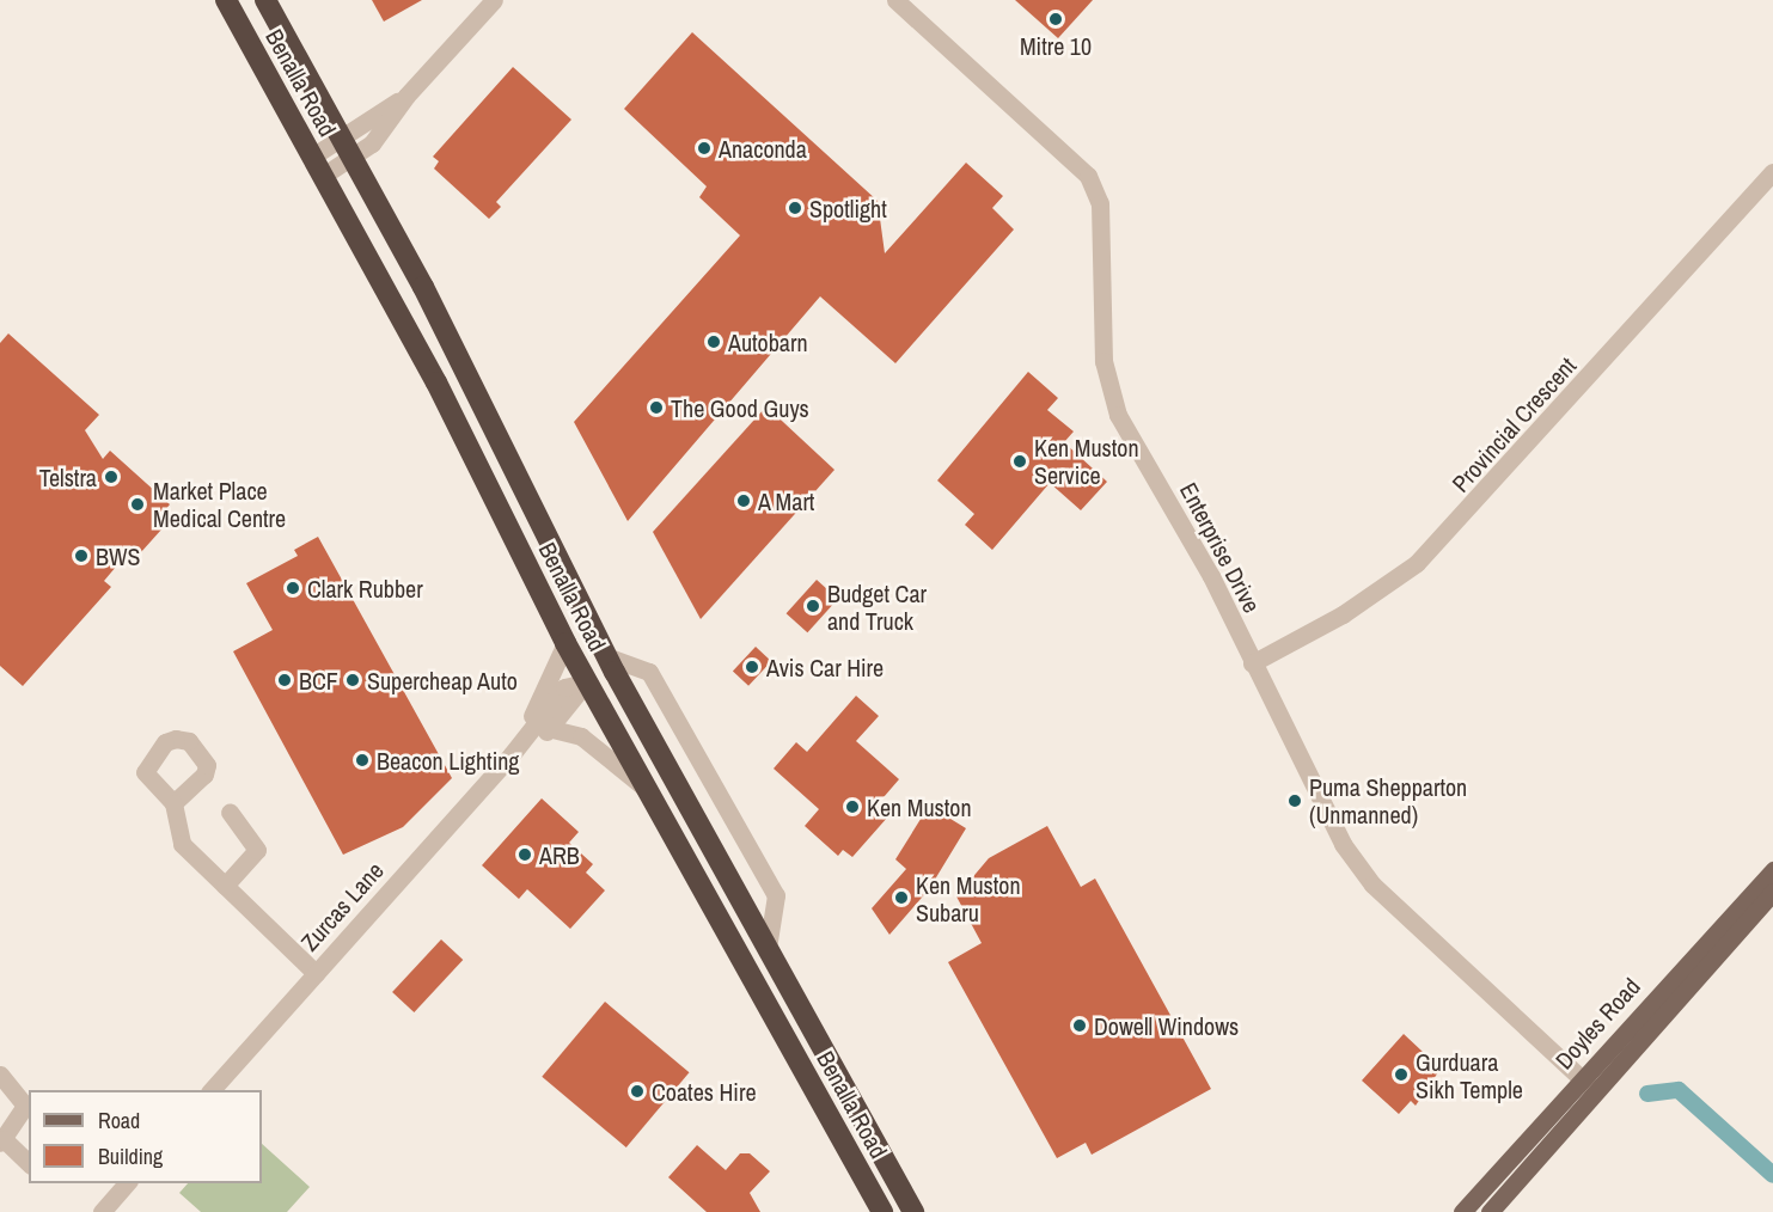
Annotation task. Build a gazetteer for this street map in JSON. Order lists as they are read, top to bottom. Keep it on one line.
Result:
{"streets":{"highway":["Benalla Road"],"main road":["Doyles Road"],"street":["Provincial Crescent","Enterprise Drive","Zurcas Lane"]},"crossings":[["Benalla Road","Zurcas Lane"],["Provincial Crescent","Enterprise Drive"],["Enterprise Drive","Doyles Road"]],"places":["Mitre 10","Anaconda","Spotlight","Autobarn","The Good Guys","Ken Muston Service","Telstra","A Mart","Market Place Medical Centre","BWS","Clark Rubber","Budget Car and Truck","Avis Car Hire","BCF","Supercheap Auto","Beacon Lighting","Puma Shepparton (Unmanned)","Ken Muston","ARB","Ken Muston Subaru","Dowell Windows","Gurduara Sikh Temple","Coates Hire"],"legend":["Road","Building"]}
